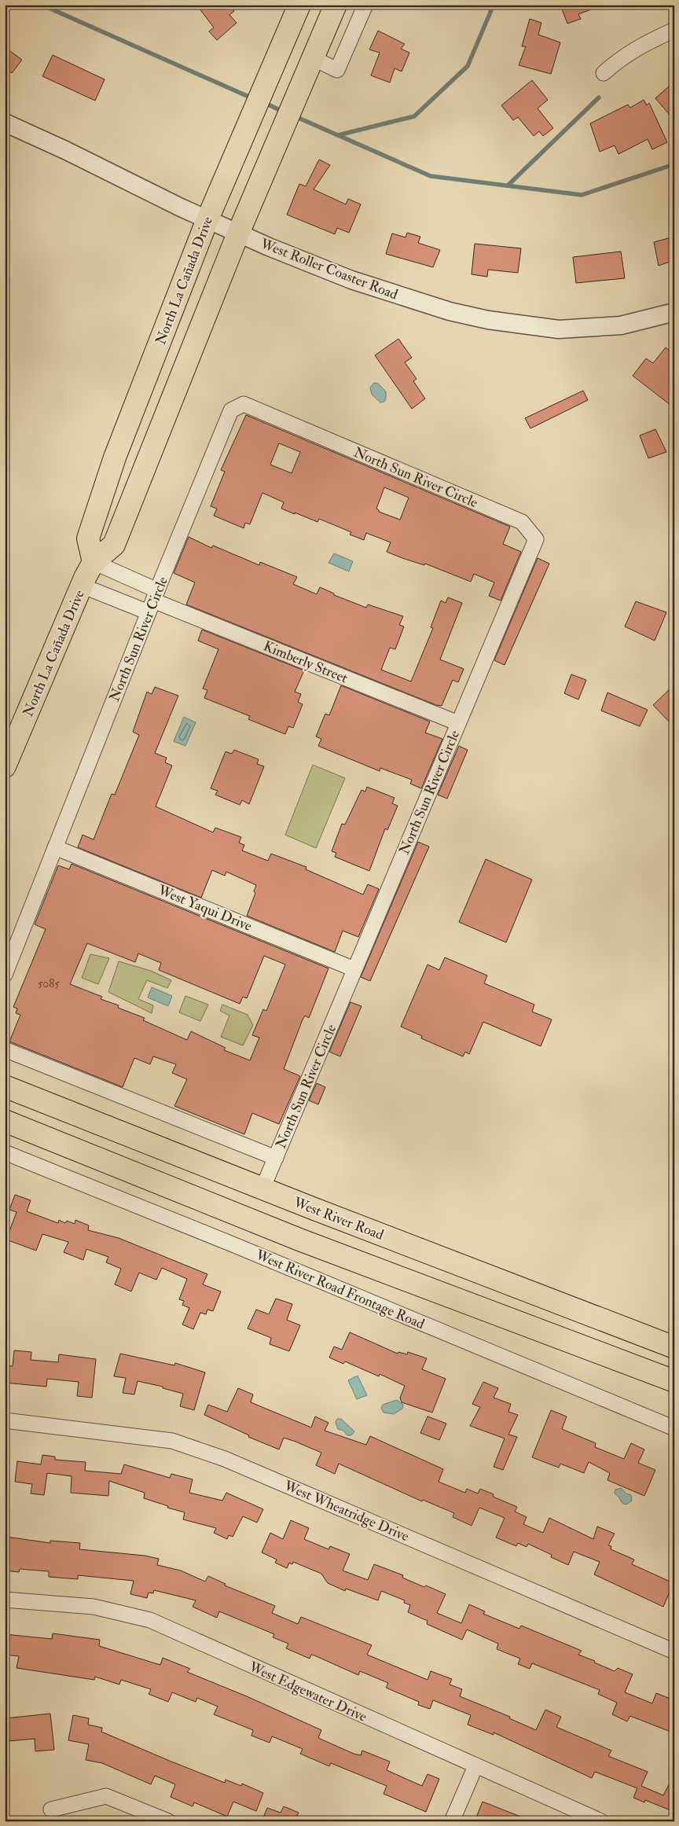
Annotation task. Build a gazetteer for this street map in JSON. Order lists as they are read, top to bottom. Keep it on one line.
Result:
{"streets":{"main road":["North La Cañada Drive","West River Road"],"street":["West Roller Coaster Road","North Sun River Circle","Kimberly Street","West Yaqui Drive","West River Road Frontage Road","West Wheatridge Drive","West Edgewater Drive"]},"crossings":[["West Roller Coaster Road","North La Cañada Drive"],["North La Cañada Drive","Kimberly Street"],["North Sun River Circle","Kimberly Street"],["North Sun River Circle","West Yaqui Drive"],["North Sun River Circle","West River Road"]],"house_numbers":["5085"]}
